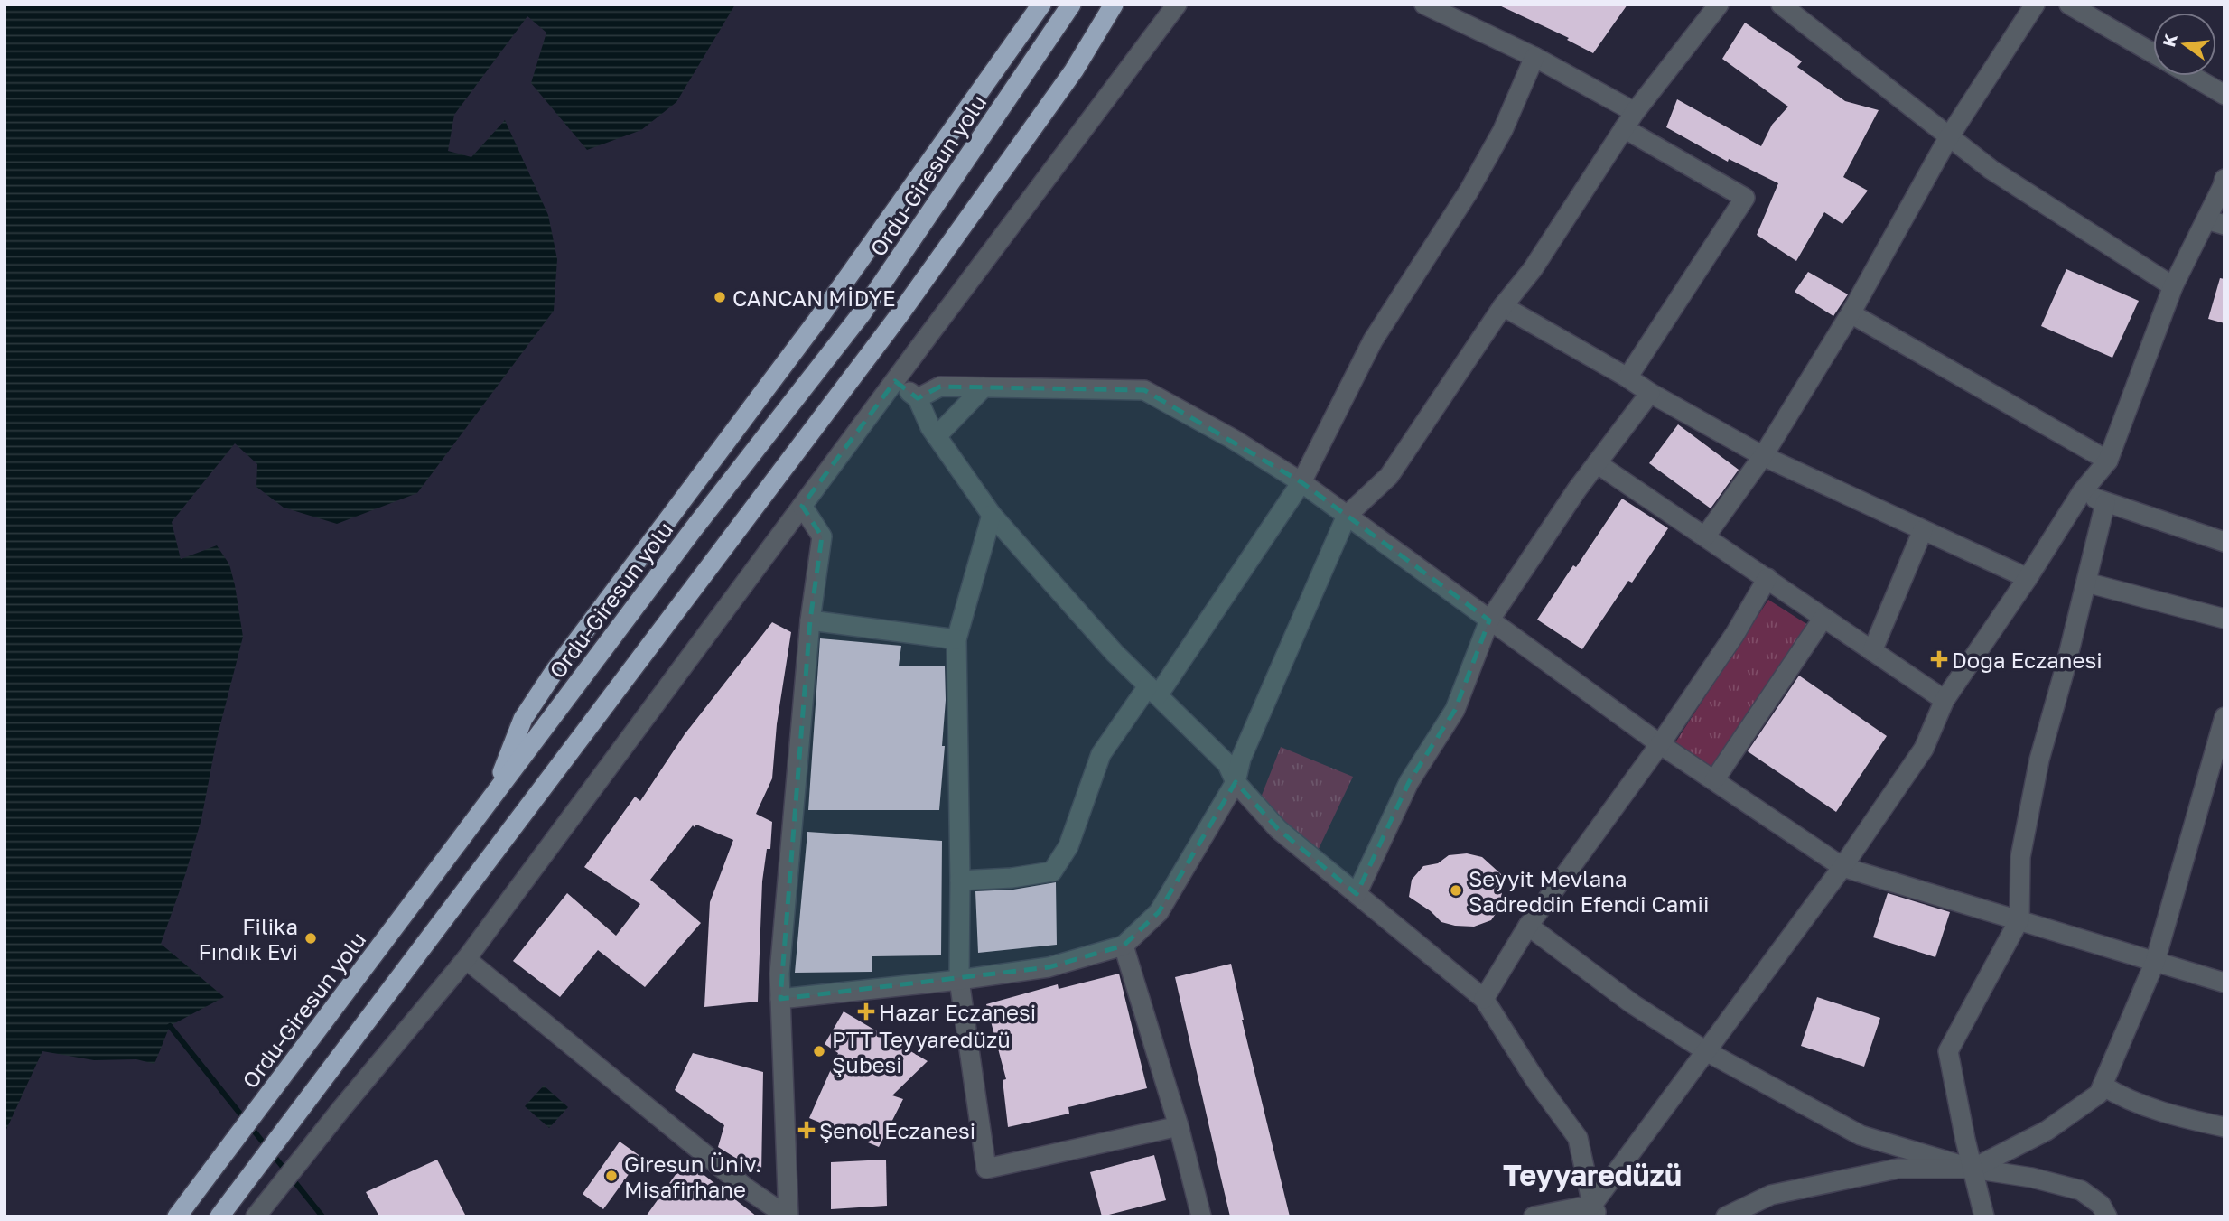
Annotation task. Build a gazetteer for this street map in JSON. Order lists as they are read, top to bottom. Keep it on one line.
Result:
{"streets":{"highway":["Ordu-Giresun yolu"]},"districts":["Teyyaredüzü"],"places":{"other":["CANCAN MİDYE","Seyyit Mevlana Sadreddin Efendi Camii","Filika Fındık Evi","PTT Teyyaredüzü Şubesi","Giresun Üniv. Misafirhane"],"health":["Doğa Eczanesi","Hazar Eczanesi","Şenol Eczanesi"]},"north":"left"}
